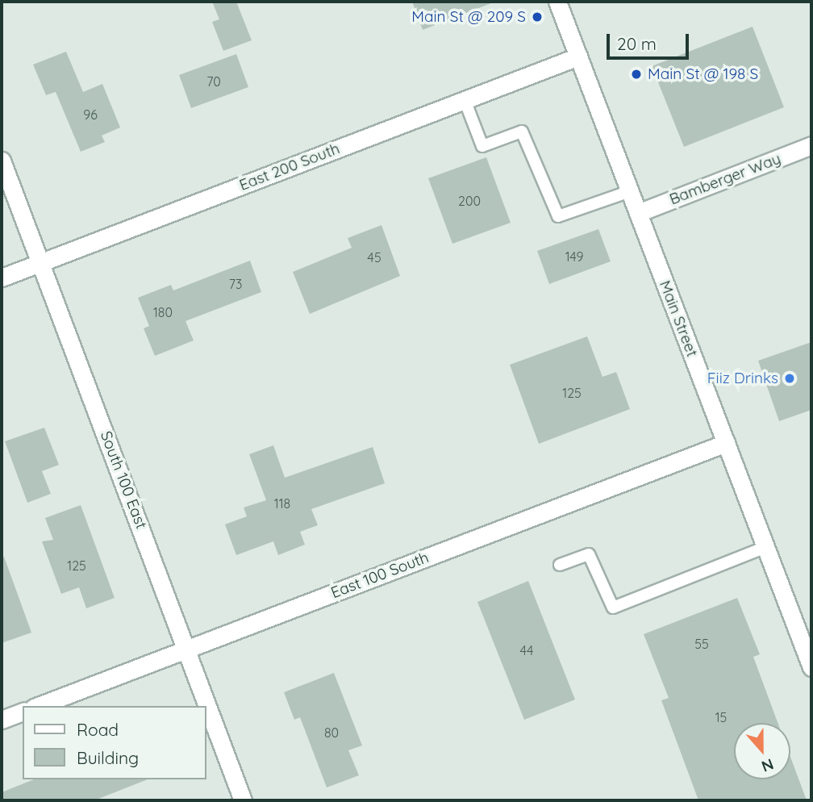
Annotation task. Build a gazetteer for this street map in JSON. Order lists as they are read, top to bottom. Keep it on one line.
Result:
{"streets":{"street":["East 200 South","Bamberger Way","Main Street","South 100 East","East 100 South"]},"crossings":[["East 200 South","Main Street"],["East 200 South","South 100 East"],["Bamberger Way","Main Street"],["Main Street","East 100 South"],["South 100 East","East 100 South"]],"places":["Main St @ 209 S","Main St @ 198 S","Fiiz Drinks"],"house_numbers":["70","96","200","149","45","73","180","125","118","125","55","44","15","80"],"legend":["Road","Building"],"scale_bar":"20 m","north":"bottom"}
